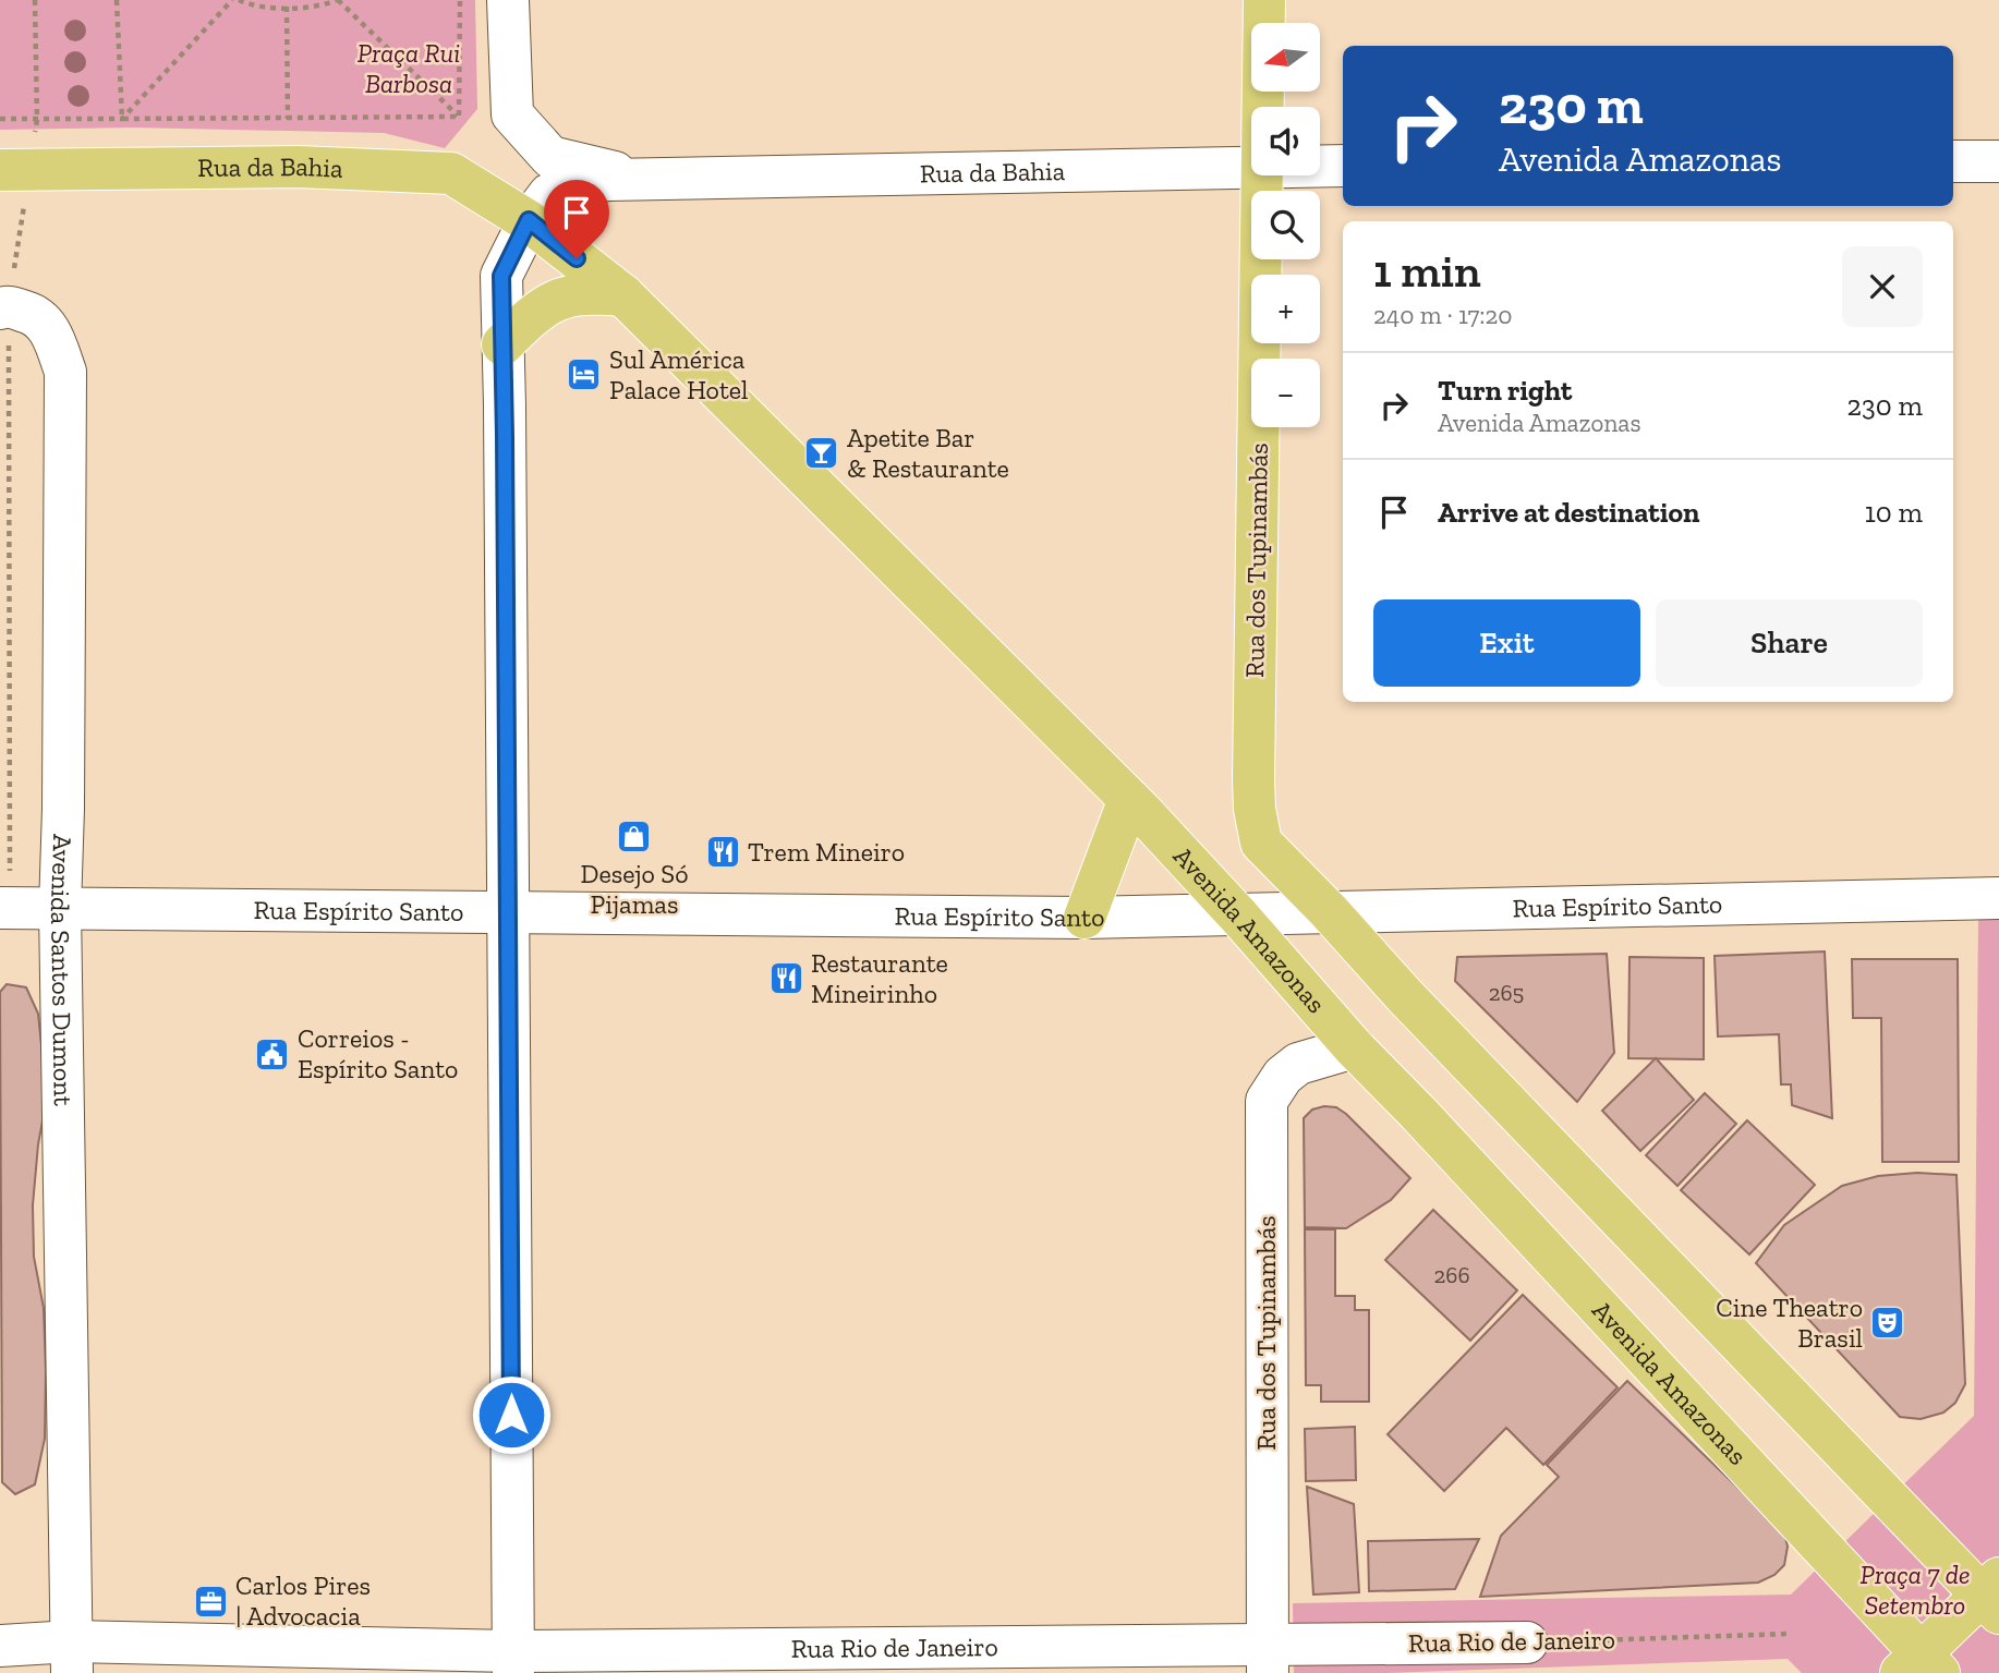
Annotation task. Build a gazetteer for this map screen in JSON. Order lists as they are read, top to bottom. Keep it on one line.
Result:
{"streets":{"main road":["Rua da Bahia","Rua dos Tupinambás","Avenida Amazonas"],"street":["Rua Espírito Santo","Avenida Santos Dumont","Rua Rio de Janeiro"]},"crossings":[["Rua da Bahia","Avenida Amazonas"],["Rua dos Tupinambás","Rua Espírito Santo"],["Rua dos Tupinambás","Avenida Amazonas"],["Rua dos Tupinambás","Rua Rio de Janeiro"],["Rua Espírito Santo","Avenida Amazonas"],["Rua Espírito Santo","Avenida Santos Dumont"],["Avenida Santos Dumont","Rua Rio de Janeiro"]],"parks":["Praça Rui Barbosa","Praça 7 de Setembro"],"places":{"hotel":["Sul América Palace Hotel"],"bar":["Apetite Bar & Restaurante"],"shop":["Desejo Só Pijamas"],"restaurant":["Trem Mineiro","Restaurante Mineirinho"],"public building":["Correios - Espírito Santo"],"theatre":["Cine Theatro Brasil"],"office":["Carlos Pires | Advocacia"]},"house_numbers":["265","266"],"north":"left","page":{"map_buttons":["+","−"],"turn":["230 m","Avenida Amazonas"],"heading":["1 min","240 m · 17:20"],"list":[{"name":"Turn right","note":"Avenida Amazonas","value":"230 m"},{"name":"Arrive at destination","value":"10 m"}],"buttons":["Exit","Share"]}}
